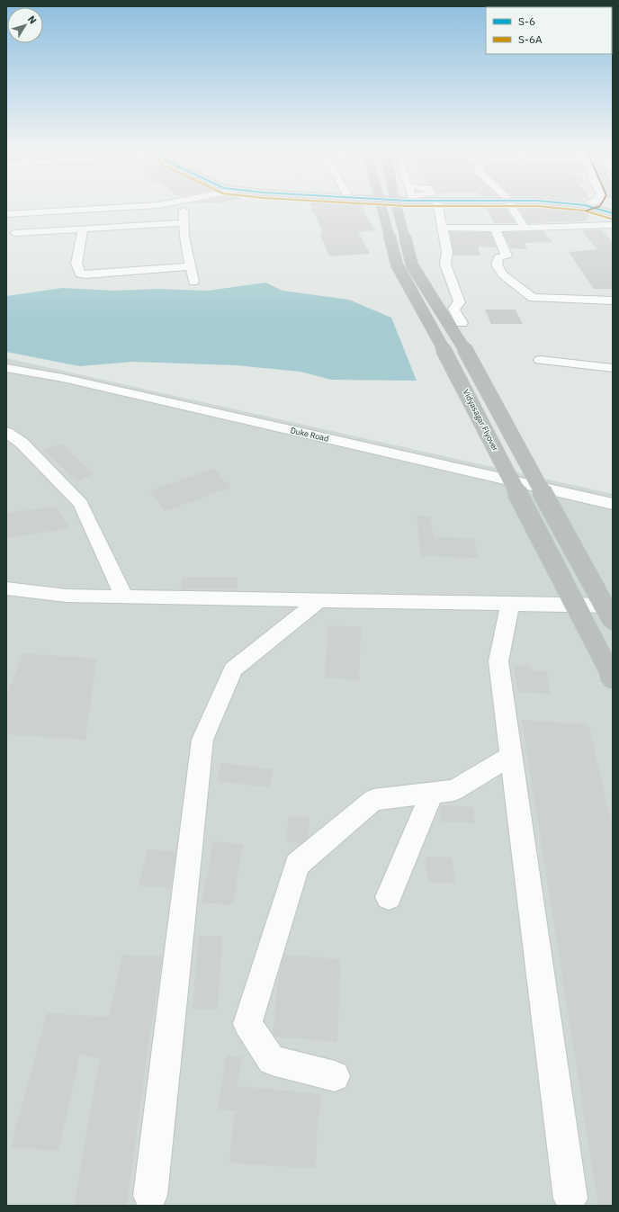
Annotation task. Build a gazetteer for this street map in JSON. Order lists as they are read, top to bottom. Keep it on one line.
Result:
{"streets":{"highway":["Vidyasagar Flyover"],"street":["Duke Road"]},"lines":["transit line S-6","transit line S-6A"],"legend":["S-6","S-6A"],"north":"top right"}
